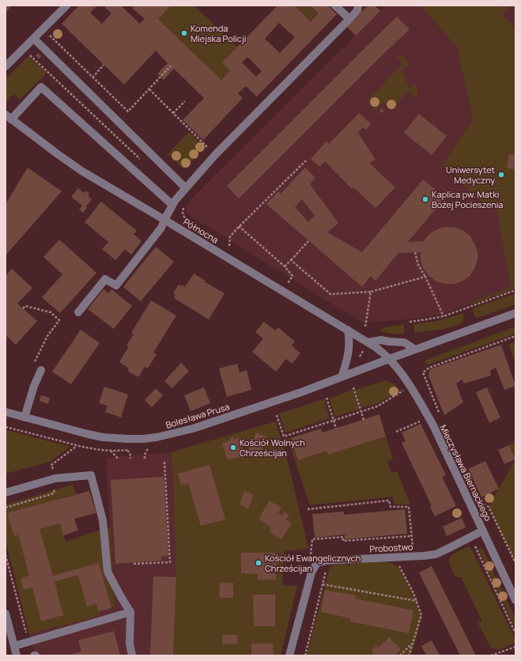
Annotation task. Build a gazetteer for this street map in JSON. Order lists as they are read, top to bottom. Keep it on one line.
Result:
{"streets":{"street":["Północna","Bolesława Prusa","Mieczysława Biernackiego","Probostwo"]},"crossings":[["Północna","Bolesława Prusa"],["Północna","Mieczysława Biernackiego"],["Bolesława Prusa","Mieczysława Biernackiego"],["Mieczysława Biernackiego","Probostwo"]],"places":["Komenda Miejska Policji","Uniwersytet Medyczny","Kaplica pw. Matki Bożej Pocieszenia","Kościół Wolnych Chrześcijan","Kościół Ewangelicznych Chrześcijan"]}
